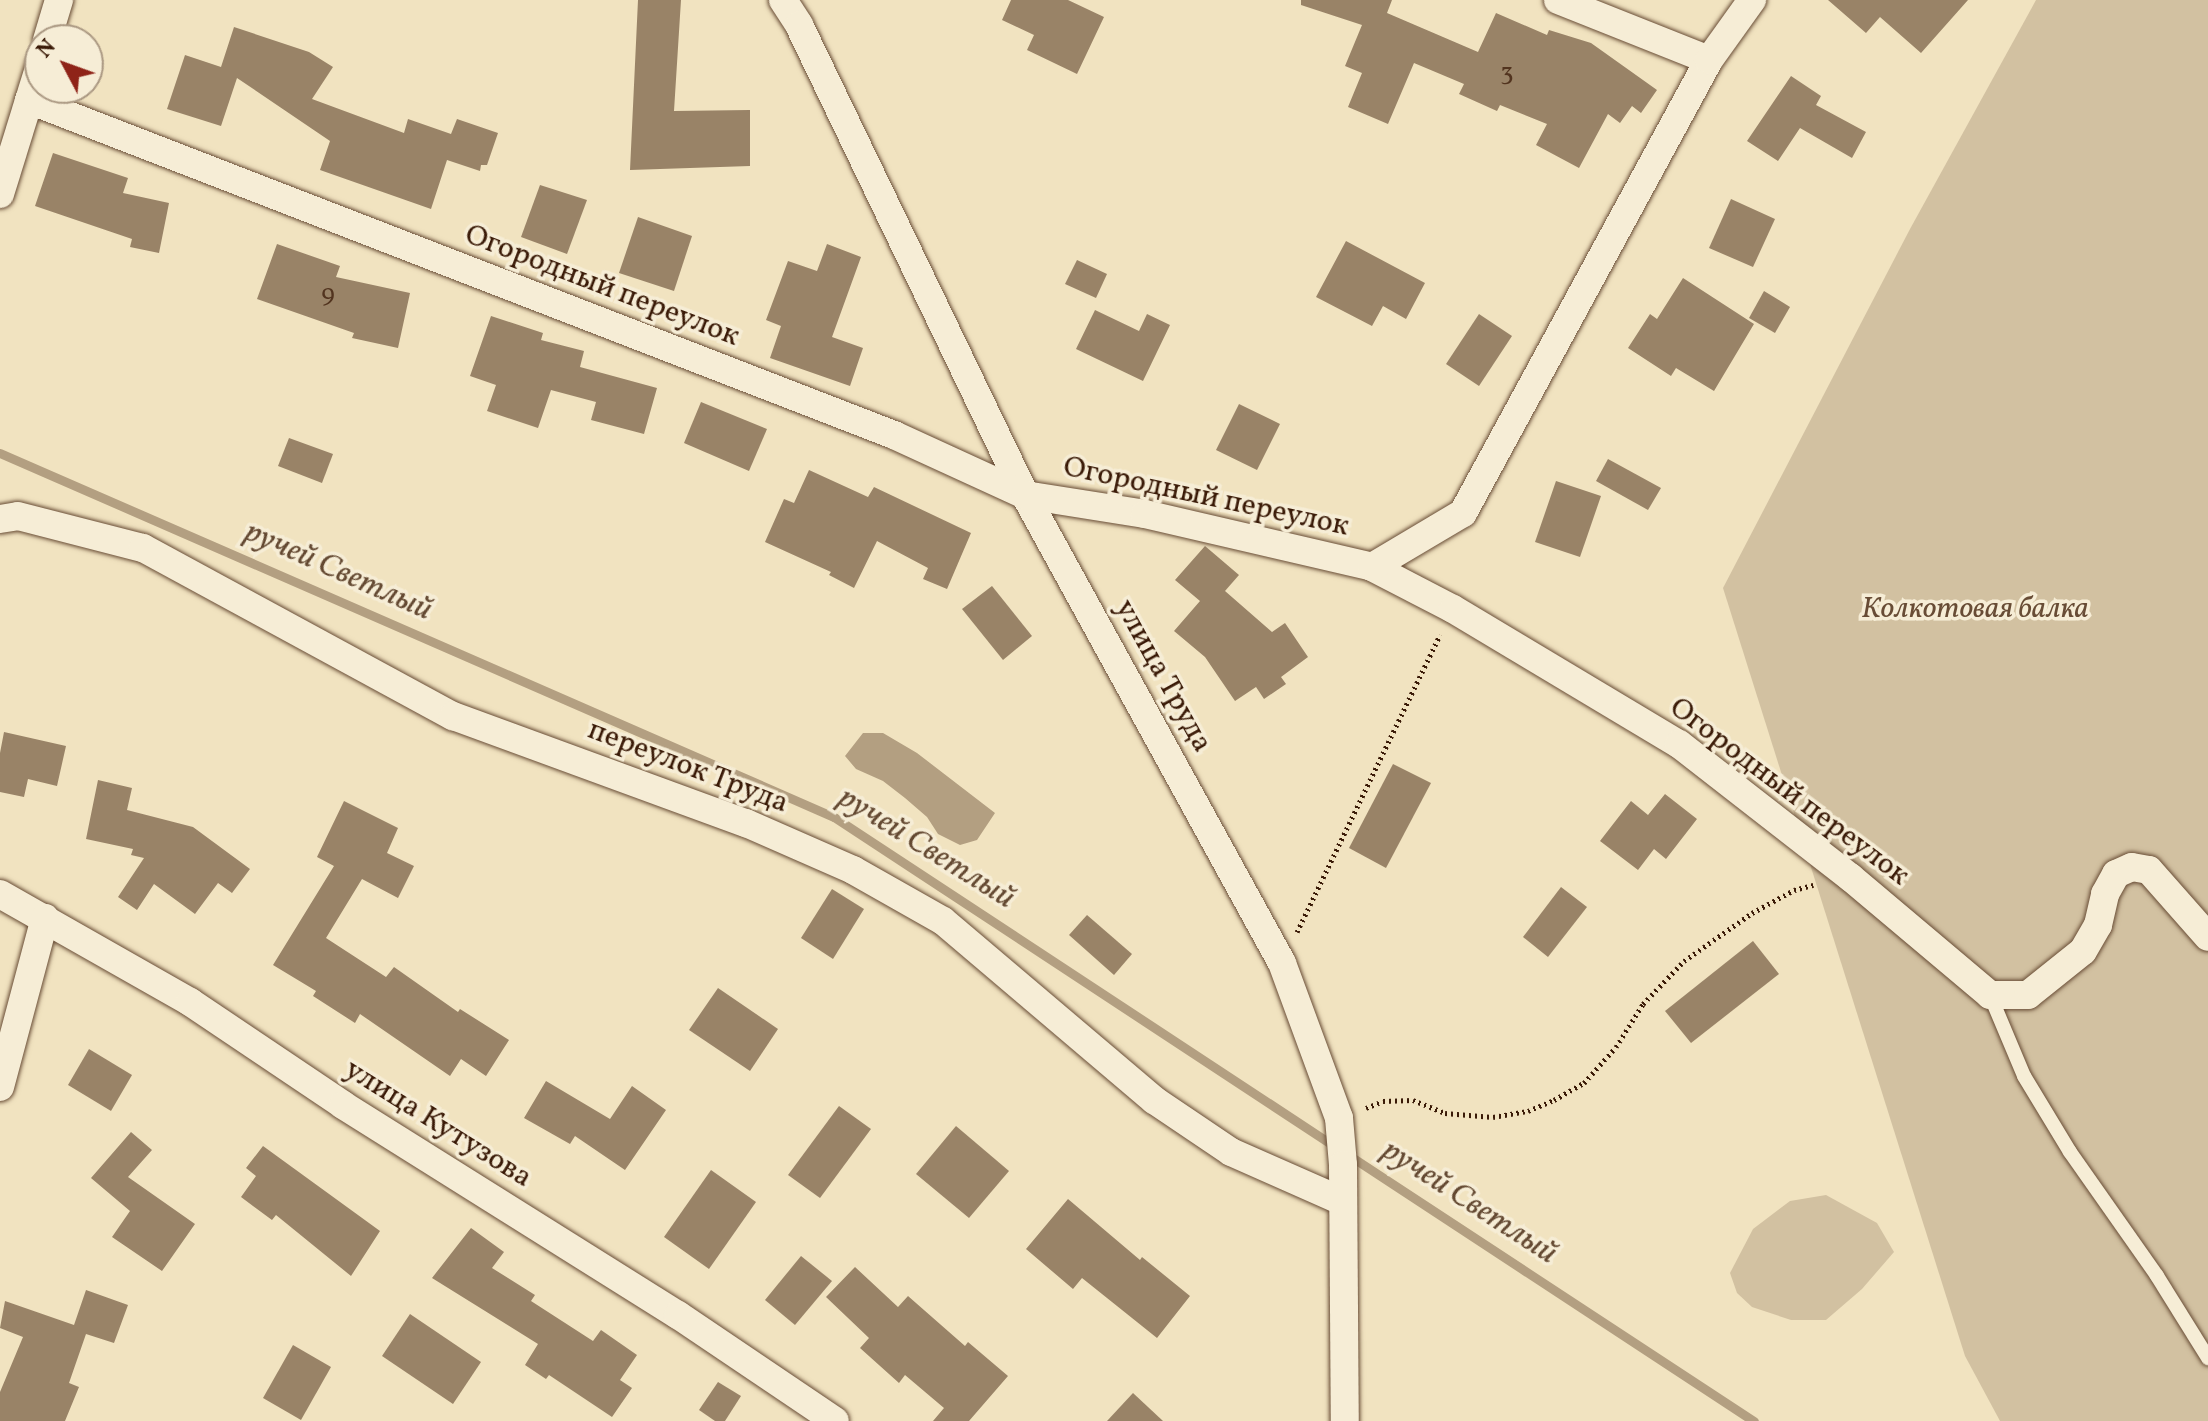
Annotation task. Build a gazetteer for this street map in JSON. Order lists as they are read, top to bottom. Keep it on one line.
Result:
{"streets":{"street":["Огородный переулок","улица Труда","переулок Труда","улица Кутузова"]},"crossings":[["Огородный переулок","улица Труда"],["улица Труда","переулок Труда"]],"water":["ручей Светлый"],"parks":["Колкотовая балка"],"house_numbers":["3","9"],"north":"top left"}
